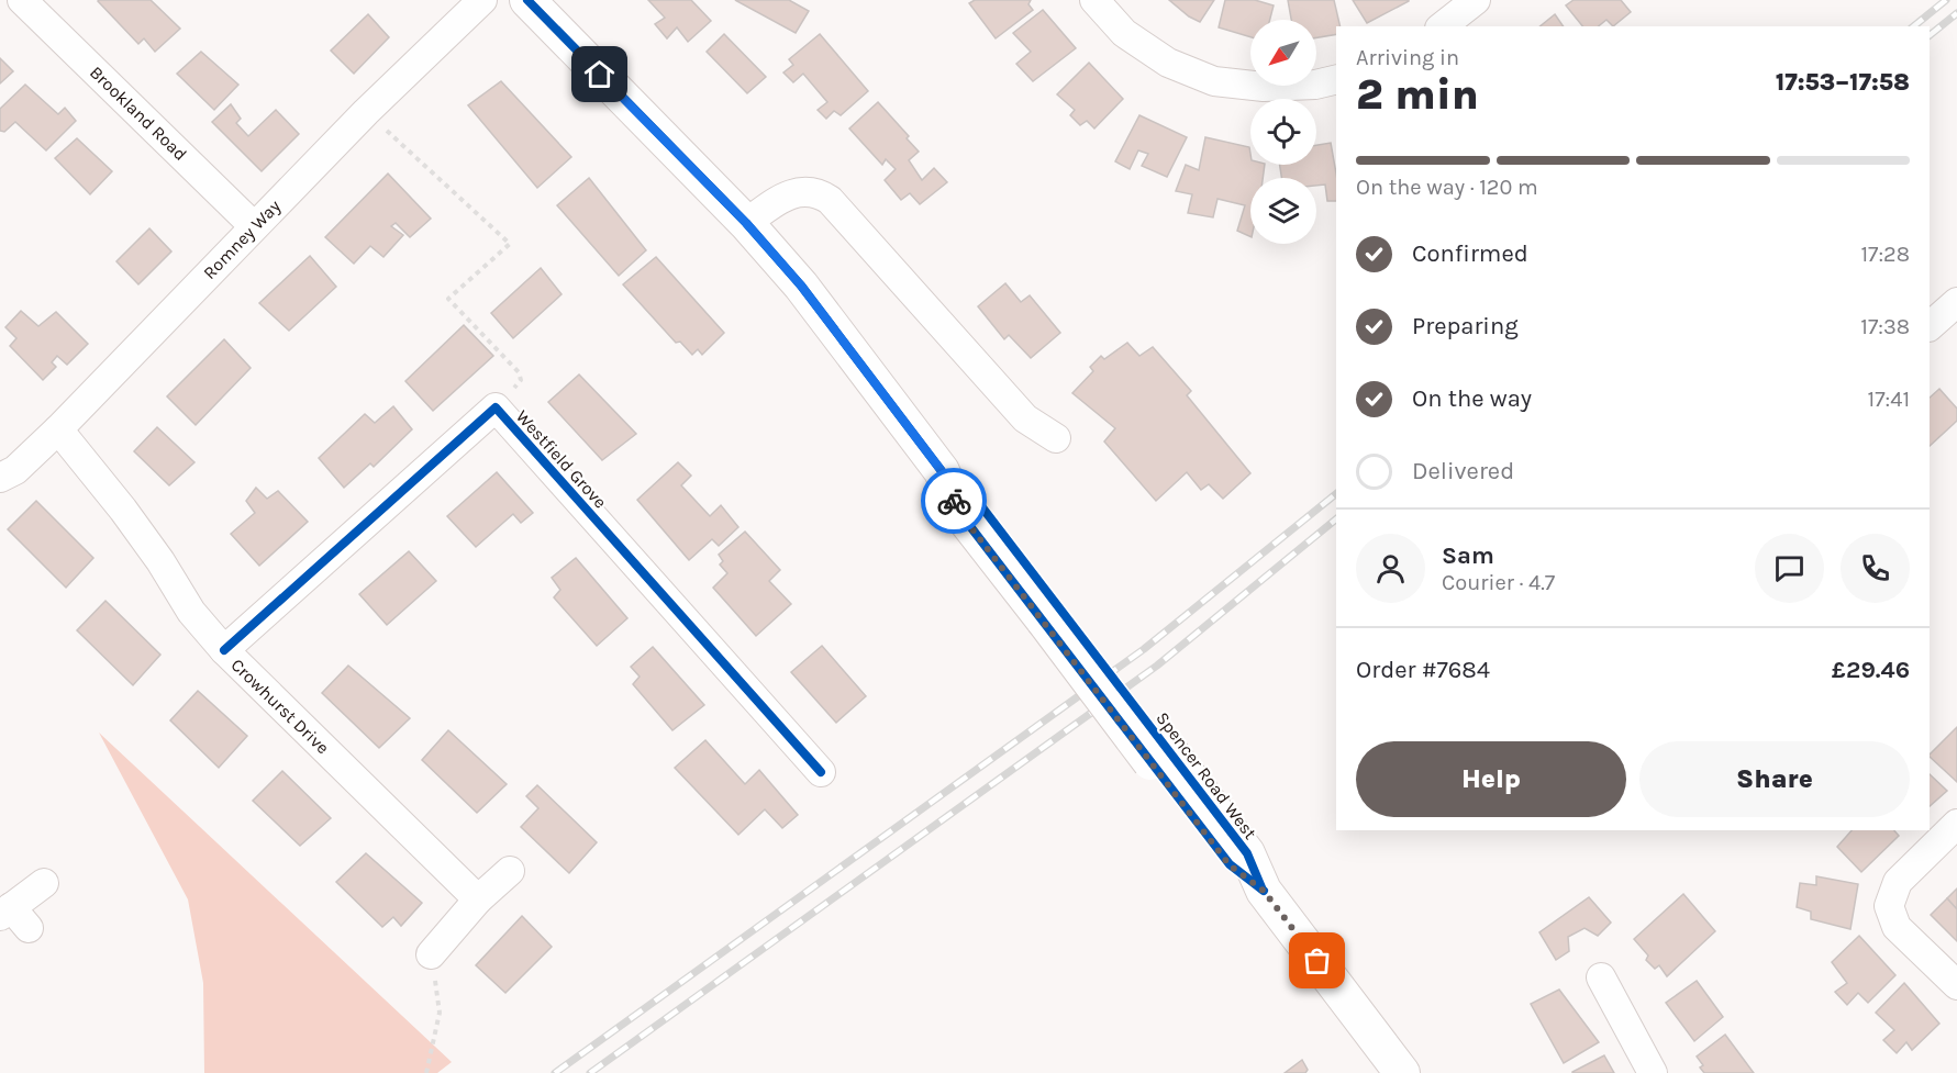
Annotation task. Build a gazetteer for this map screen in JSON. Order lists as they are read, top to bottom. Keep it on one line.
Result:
{"streets":{"street":["Brookland Road","Romney Way","Westfield Grove","Crowhurst Drive","Spencer Road West"]},"crossings":[["Brookland Road","Romney Way"],["Romney Way","Crowhurst Drive"],["Westfield Grove","Crowhurst Drive"]],"north":"bottom left","page":{"heading":["2 min","Arriving in","17:53–17:58"],"panel":["Sam","Courier · 4.7","Order #7684","£29.46"],"bar":"On the way · 120 m","list":[["Confirmed","17:28"],["Preparing","17:38"],["On the way","17:41"],"Delivered"],"buttons":["Help","Share"]}}
